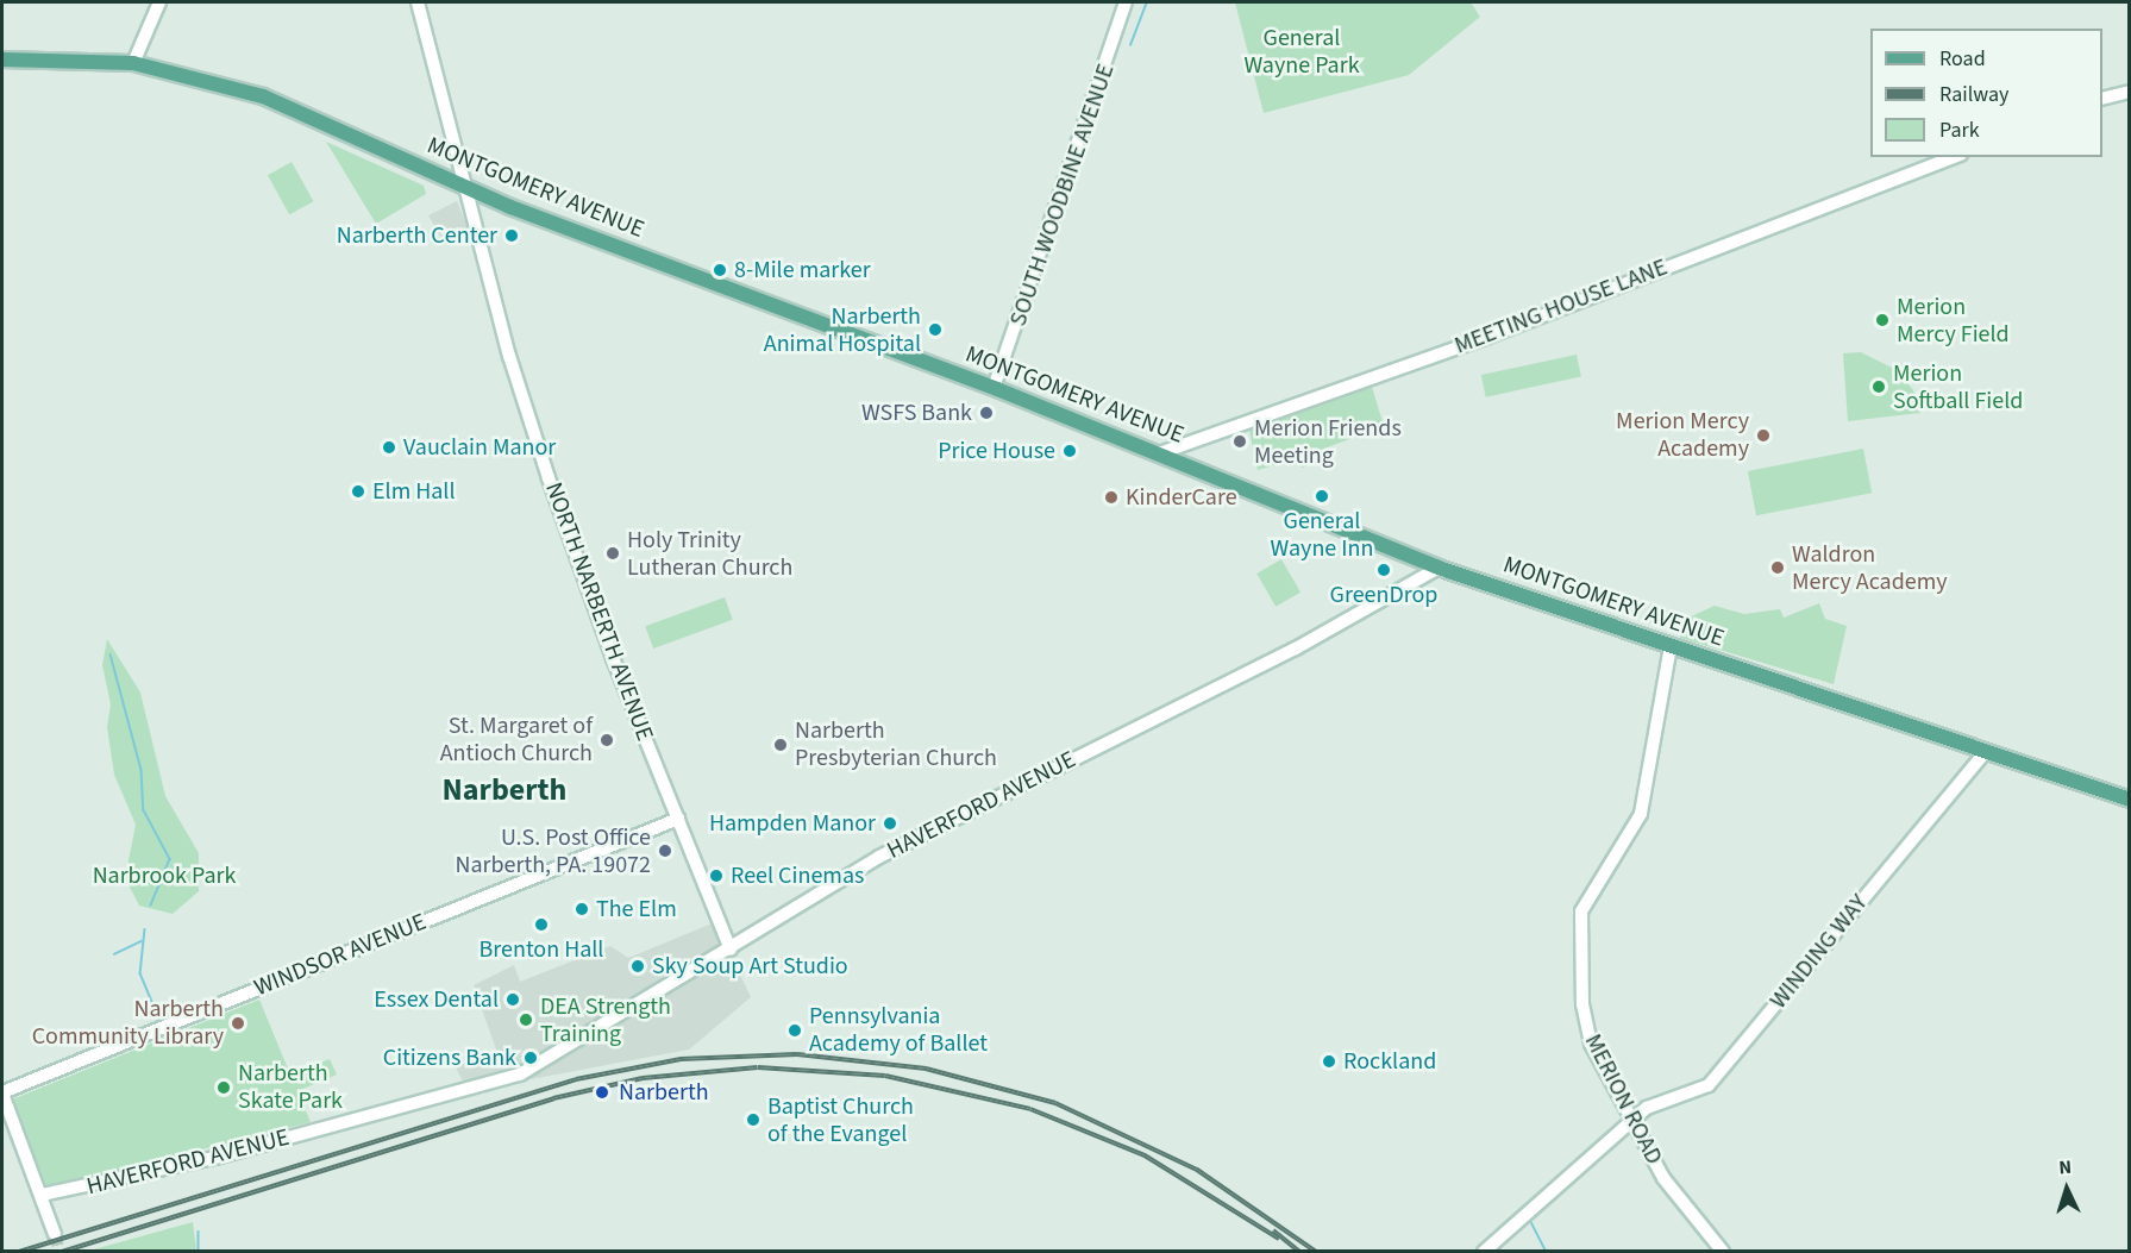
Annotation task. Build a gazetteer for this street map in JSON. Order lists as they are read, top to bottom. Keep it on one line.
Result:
{"streets":{"main road":["MONTGOMERY AVENUE"],"street":["SOUTH WOODBINE AVENUE","MEETING HOUSE LANE","NORTH NARBERTH AVENUE","HAVERFORD AVENUE","WINDING WAY","WINDSOR AVENUE","MERION ROAD"]},"crossings":[["MONTGOMERY AVENUE","SOUTH WOODBINE AVENUE"],["MONTGOMERY AVENUE","MEETING HOUSE LANE"],["MONTGOMERY AVENUE","NORTH NARBERTH AVENUE"],["MONTGOMERY AVENUE","HAVERFORD AVENUE"],["MONTGOMERY AVENUE","WINDING WAY"],["MONTGOMERY AVENUE","MERION ROAD"],["NORTH NARBERTH AVENUE","HAVERFORD AVENUE"],["NORTH NARBERTH AVENUE","WINDSOR AVENUE"],["WINDING WAY","MERION ROAD"]],"districts":["Narberth"],"parks":["General Wayne Park","Narbrook Park"],"places":["Narberth Center","8-Mile marker","Merion Mercy Field","Narberth Animal Hospital","Merion Softball Field","WSFS Bank","Merion Mercy Academy","Merion Friends Meeting","Vauclain Manor","Price House","Elm Hall","General Wayne Inn","KinderCare","Holy Trinity Lutheran Church","Waldron Mercy Academy","GreenDrop","St. Margaret of Antioch Church","Narberth Presbyterian Church","Hampden Manor","U.S. Post Office Narberth, PA. 19072","Reel Cinemas","The Elm","Brenton Hall","Sky Soup Art Studio","Essex Dental","DEA Strength Training","Narberth Community Library","Pennsylvania Academy of Ballet","Citizens Bank","Rockland","Narberth Skate Park","Narberth","Baptist Church of the Evangel"],"legend":["Road","Railway","Park"],"north":"top"}
